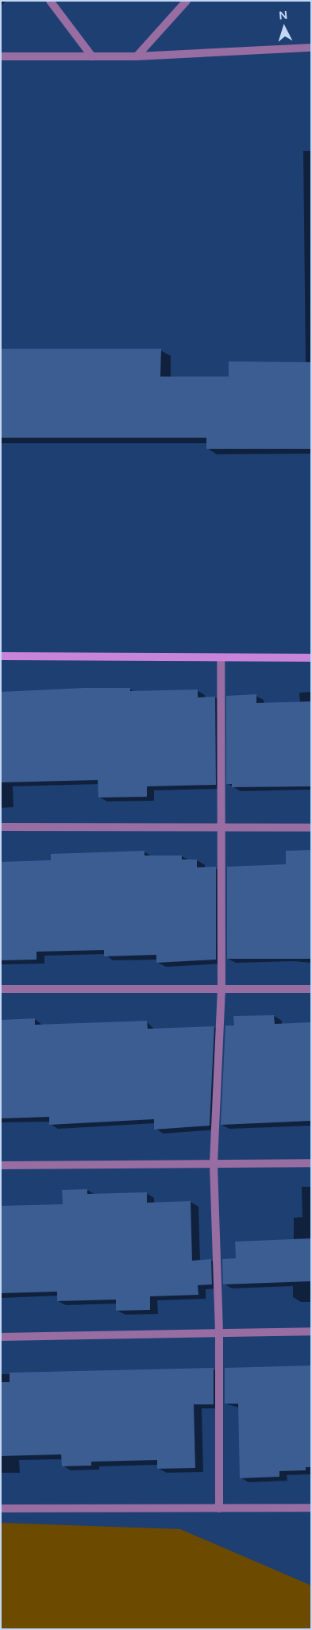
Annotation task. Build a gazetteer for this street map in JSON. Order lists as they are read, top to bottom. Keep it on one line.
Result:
{"north":"top"}
